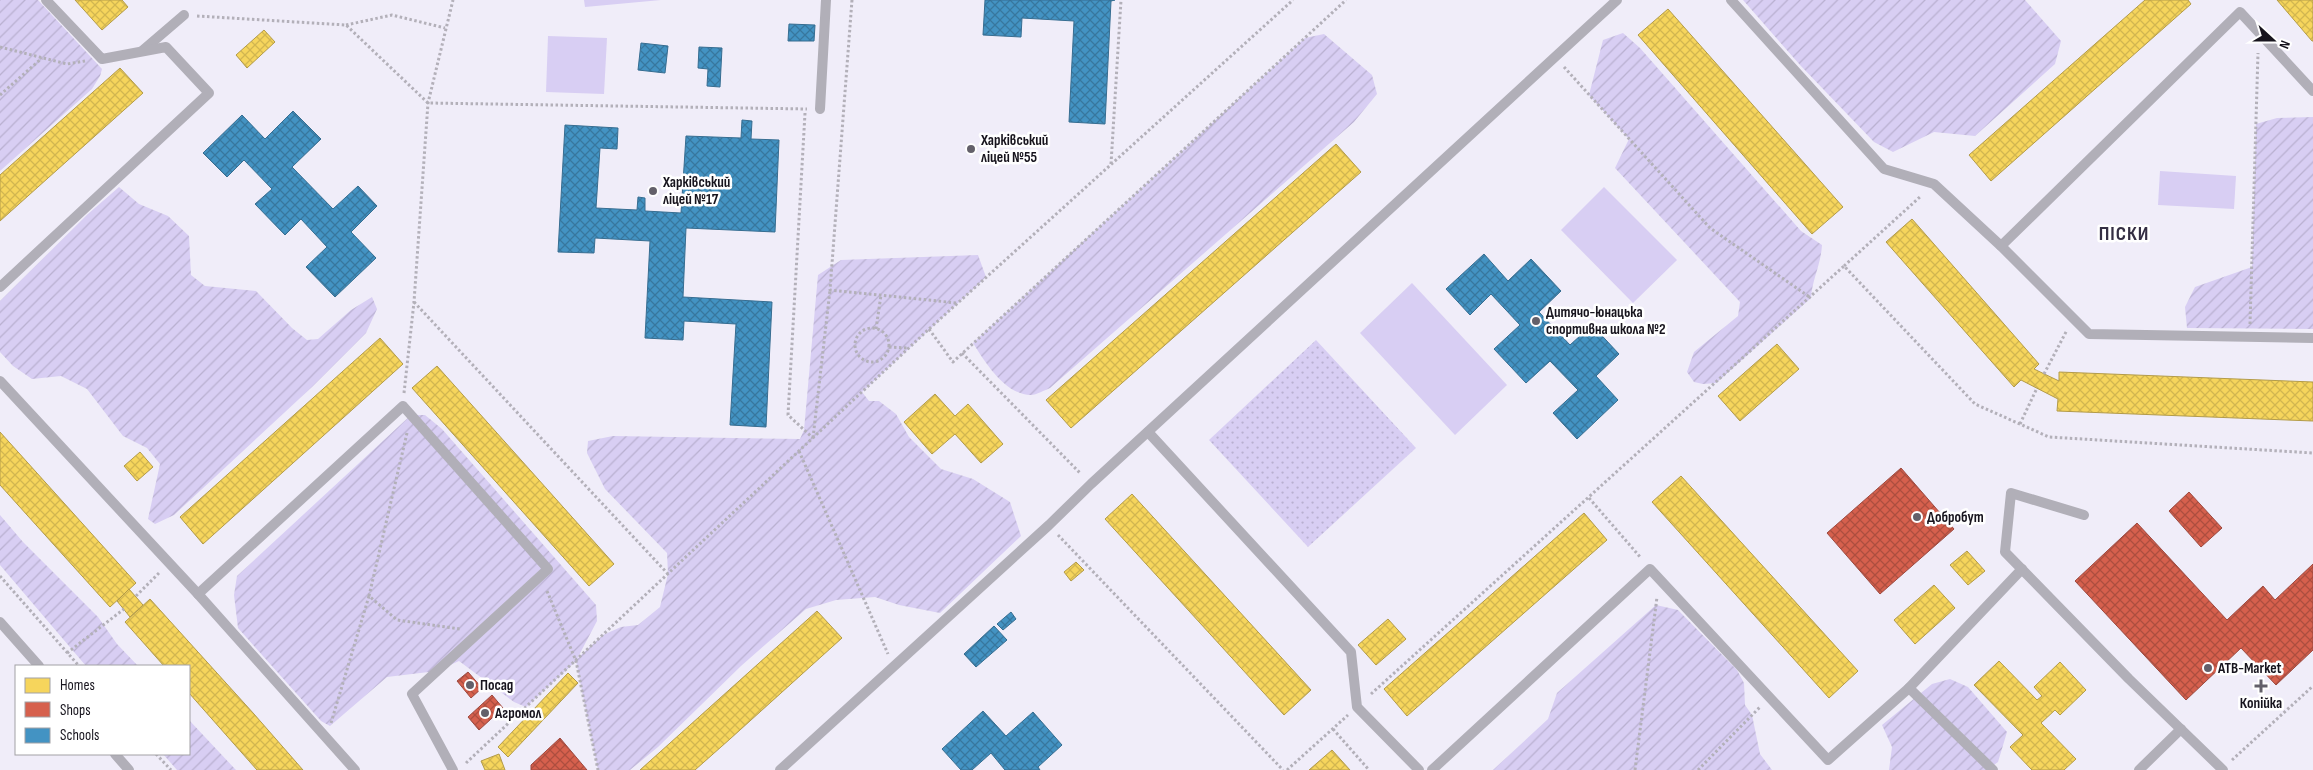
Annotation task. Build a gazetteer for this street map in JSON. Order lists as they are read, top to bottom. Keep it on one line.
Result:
{"districts":["ПІСКИ"],"places":{"other":["Харківський ліцей №55","Харківський ліцей №17","Дитячо-юнацька спортивна школа №2","Добробут","ATB-Market","Посад","Агромол"],"health":["Копійка"]},"legend":["Homes","Shops","Schools"],"north":"right"}
